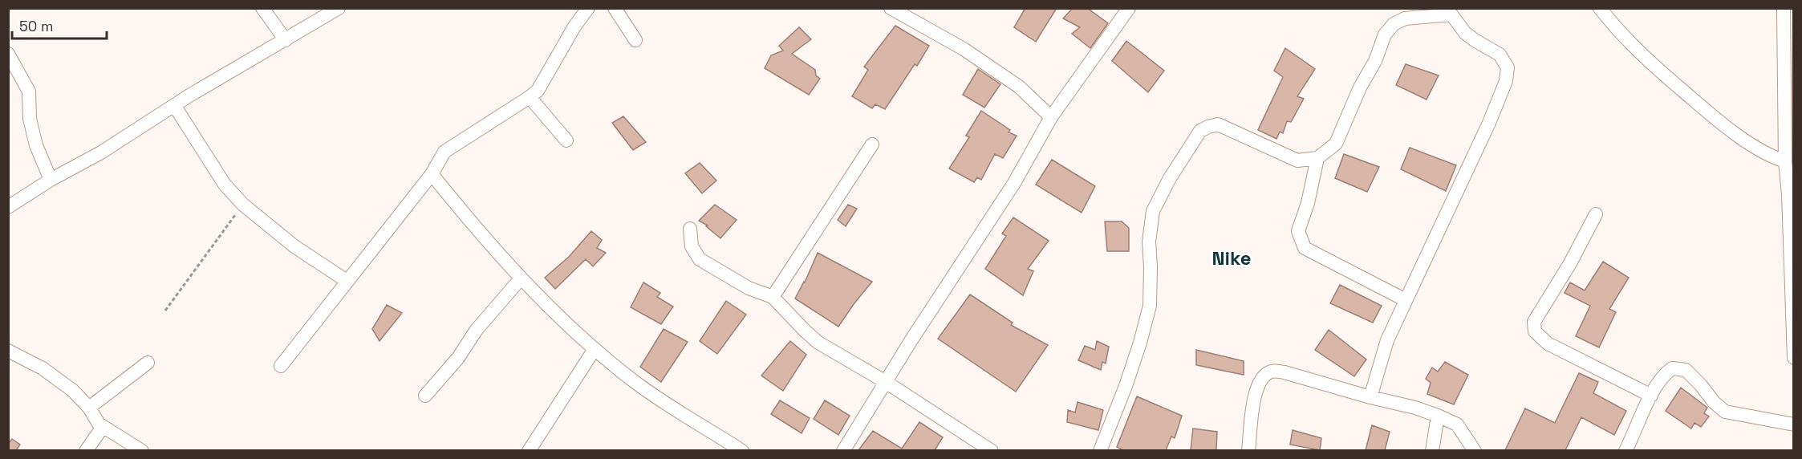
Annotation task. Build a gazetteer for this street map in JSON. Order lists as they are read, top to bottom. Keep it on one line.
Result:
{"districts":["Nike"],"scale_bar":"50 m"}
